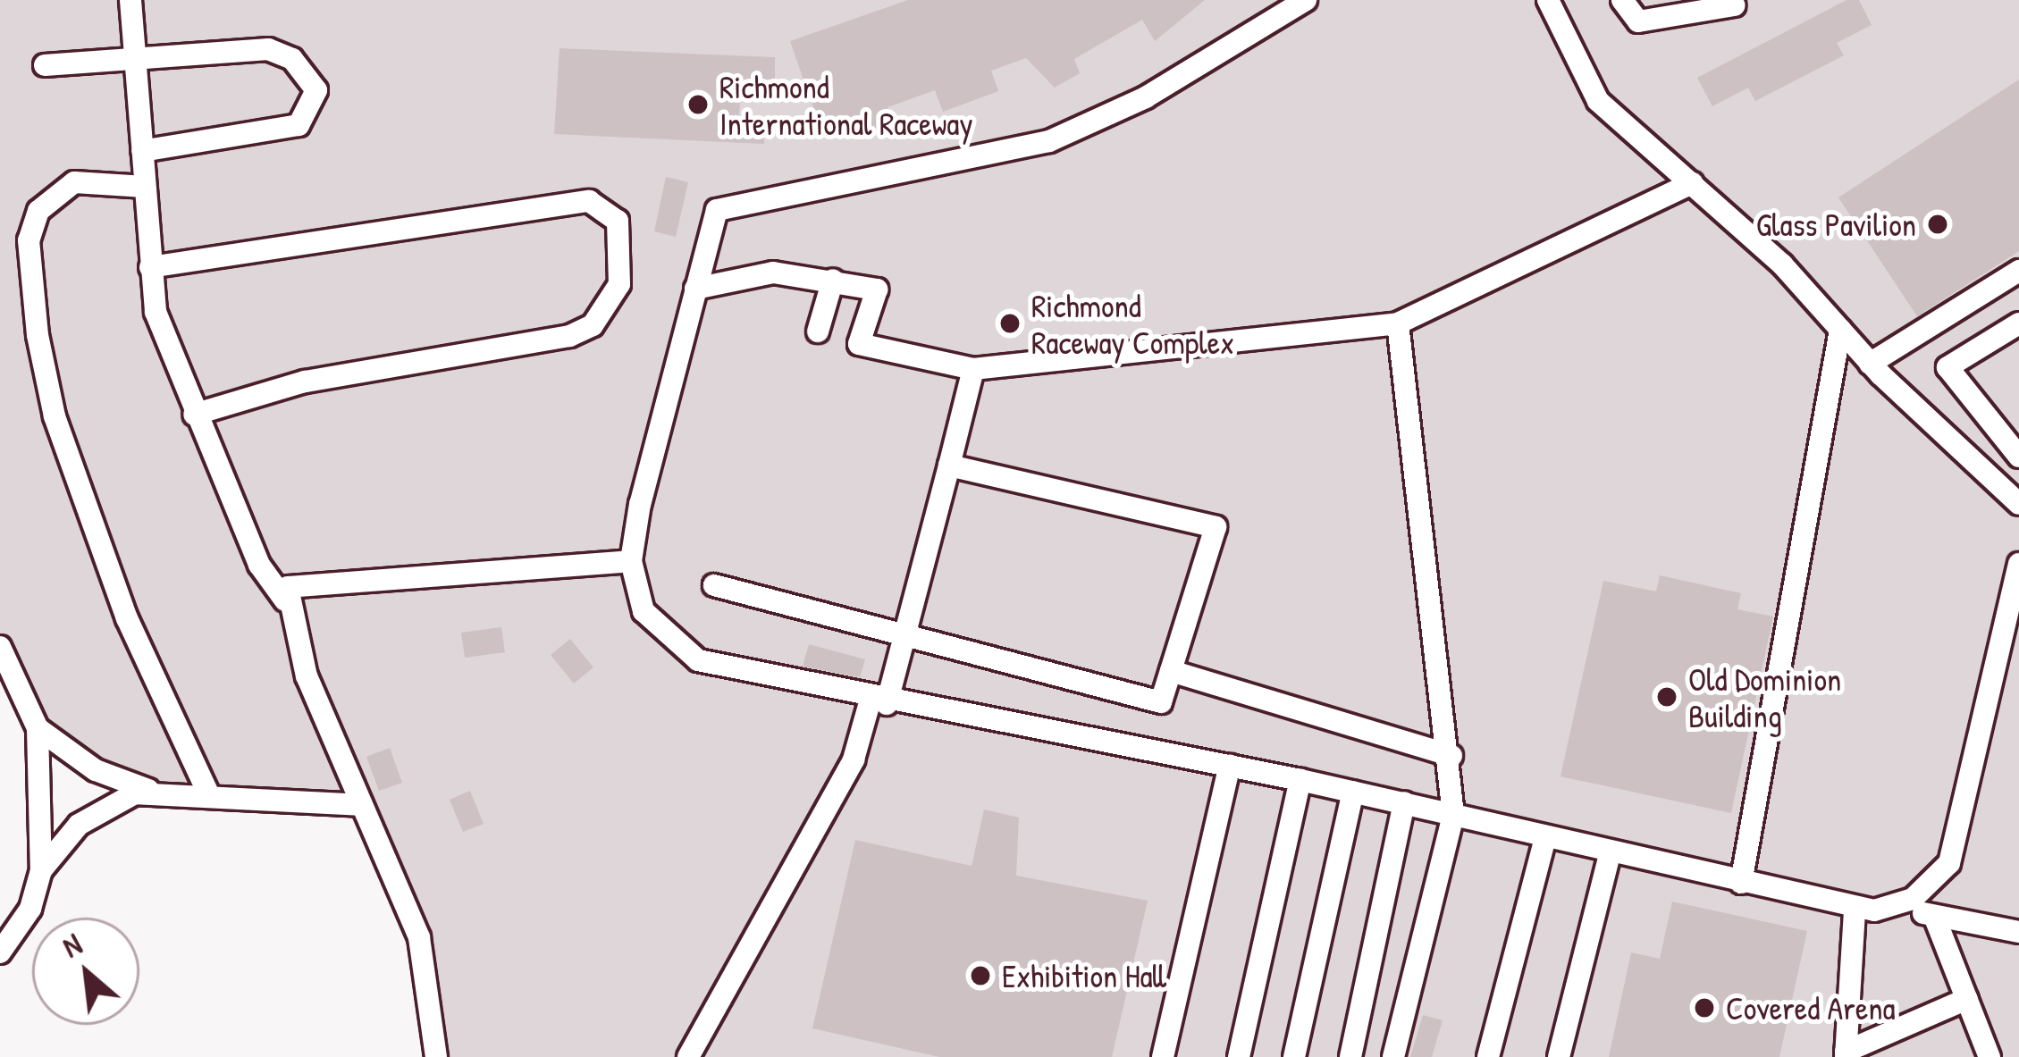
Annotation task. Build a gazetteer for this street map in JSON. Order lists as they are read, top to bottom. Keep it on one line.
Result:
{"places":["Richmond International Raceway","Glass Pavilion","Richmond Raceway Complex","Old Dominion Building","Exhibition Hall","Covered Arena"],"north":"top left"}
